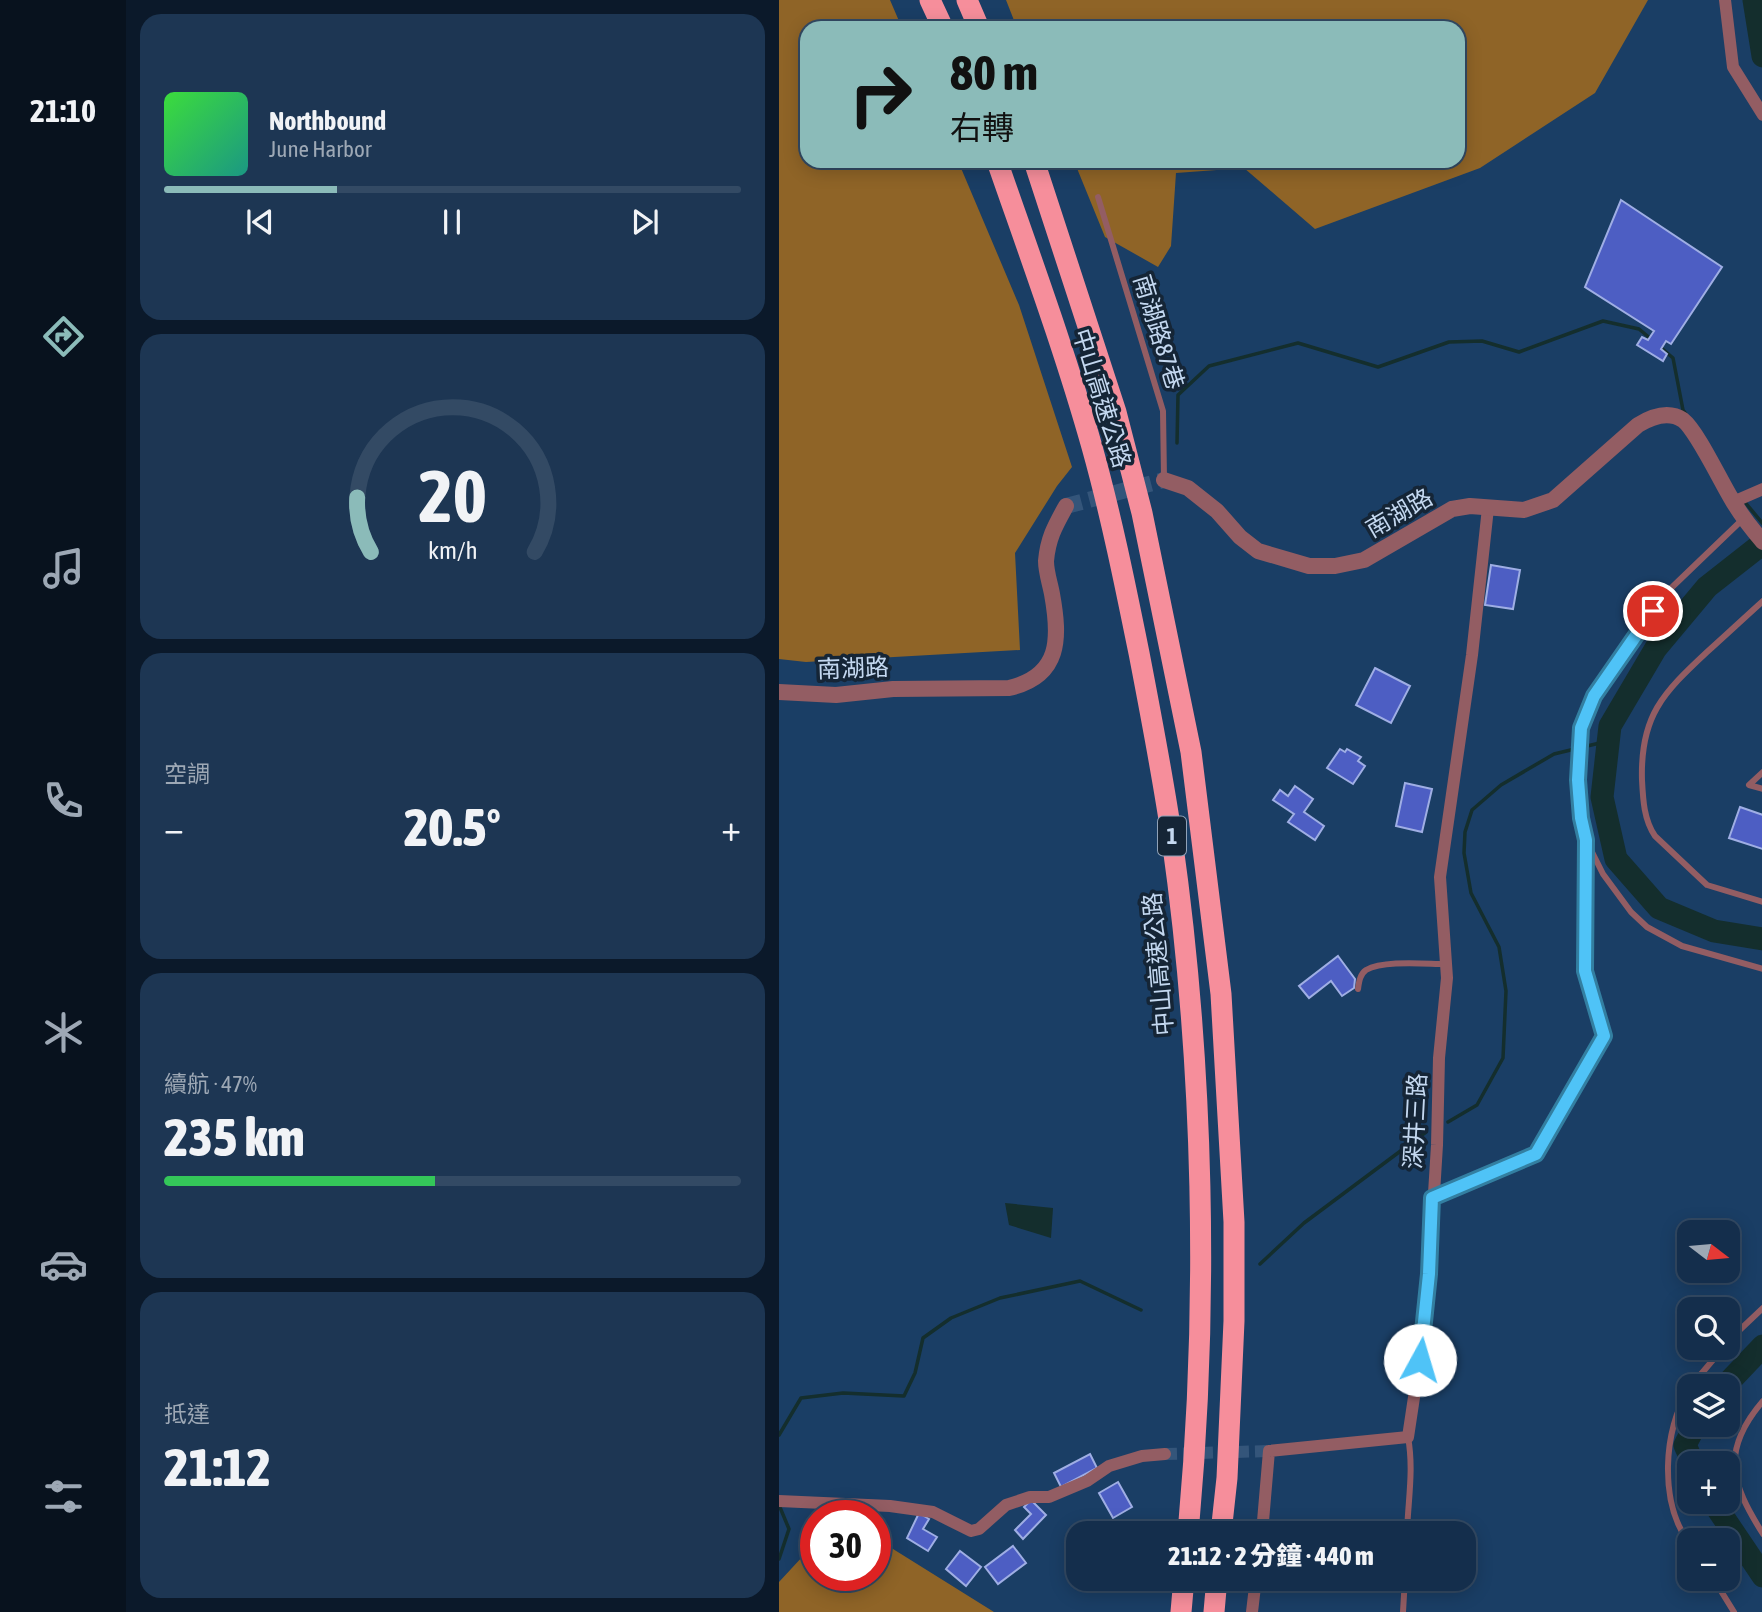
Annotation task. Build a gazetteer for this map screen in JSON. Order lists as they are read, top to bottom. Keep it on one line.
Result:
{"streets":{"highway":["中山高速公路","1"],"street":["南湖路","深井三路"],"lane":["南湖路87巷"]},"crossings":[["南湖路87巷","南湖路"],["南湖路","深井三路"]],"north":"right","page":{"tabs":"21:10","turn":["80 m","右轉"],"song":["Northbound","June Harbor"],"tile":["空調",["續航 · 47%","235 km"],["抵達","21:12"]],"heat":["−","20.5°","+"],"map_buttons":["+","−"],"limit":"30","trip":"21:12 · 2 分鐘 · 440 m","gauge":["20","km/h"]}}
